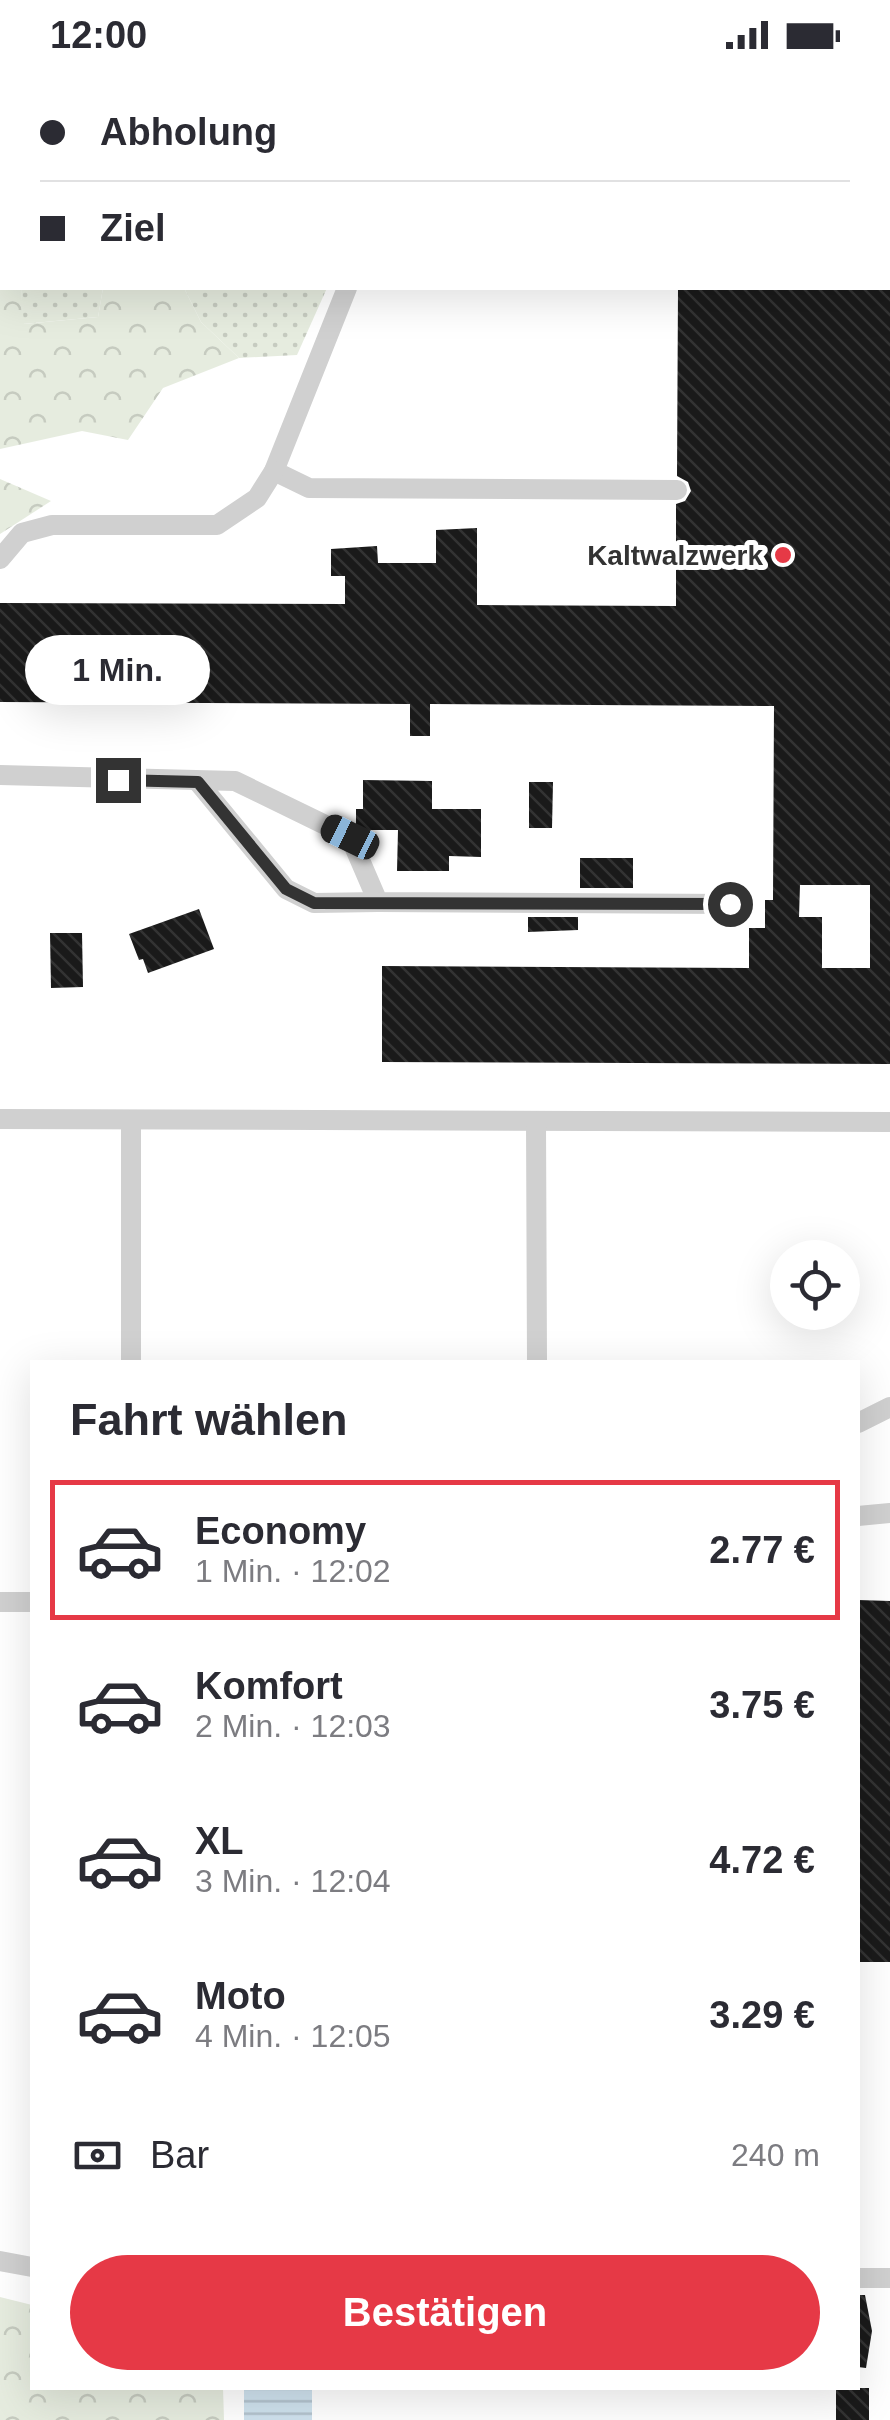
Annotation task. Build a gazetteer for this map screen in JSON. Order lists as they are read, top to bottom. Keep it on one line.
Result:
{"places":["Kaltwalzwerk"],"page":{"status":"12:00","banner":["Abholung","Ziel"],"bubble":"1 Min.","heading":"Fahrt wählen","list":[{"name":"Economy","note":"1 Min. · 12:02","value":"2.77 €"},{"name":"Komfort","note":"2 Min. · 12:03","value":"3.75 €"},{"name":"XL","note":"3 Min. · 12:04","value":"4.72 €"},{"name":"Moto","note":"4 Min. · 12:05","value":"3.29 €"}],"pay":["Bar","240 m"],"buttons":"Bestätigen"}}
